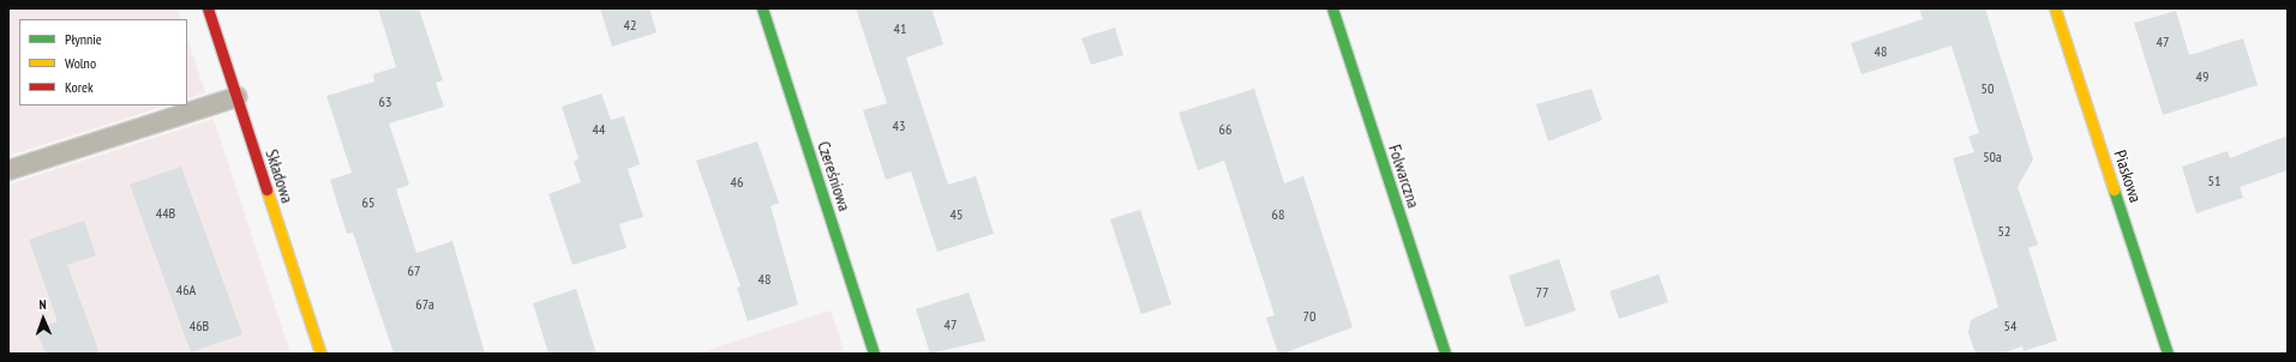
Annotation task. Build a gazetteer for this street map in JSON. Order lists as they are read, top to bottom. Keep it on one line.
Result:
{"streets":{"street":["Składowa","Czereśniowa","Folwarczna","Piaskowa"]},"house_numbers":["42","41","47","48","49","50","63","43","44","66","50a","51","46","65","44B","45","68","52","67","48","46A","77","67a","70","47","46B","54"],"legend":["Płynnie","Wolno","Korek"],"north":"top"}
